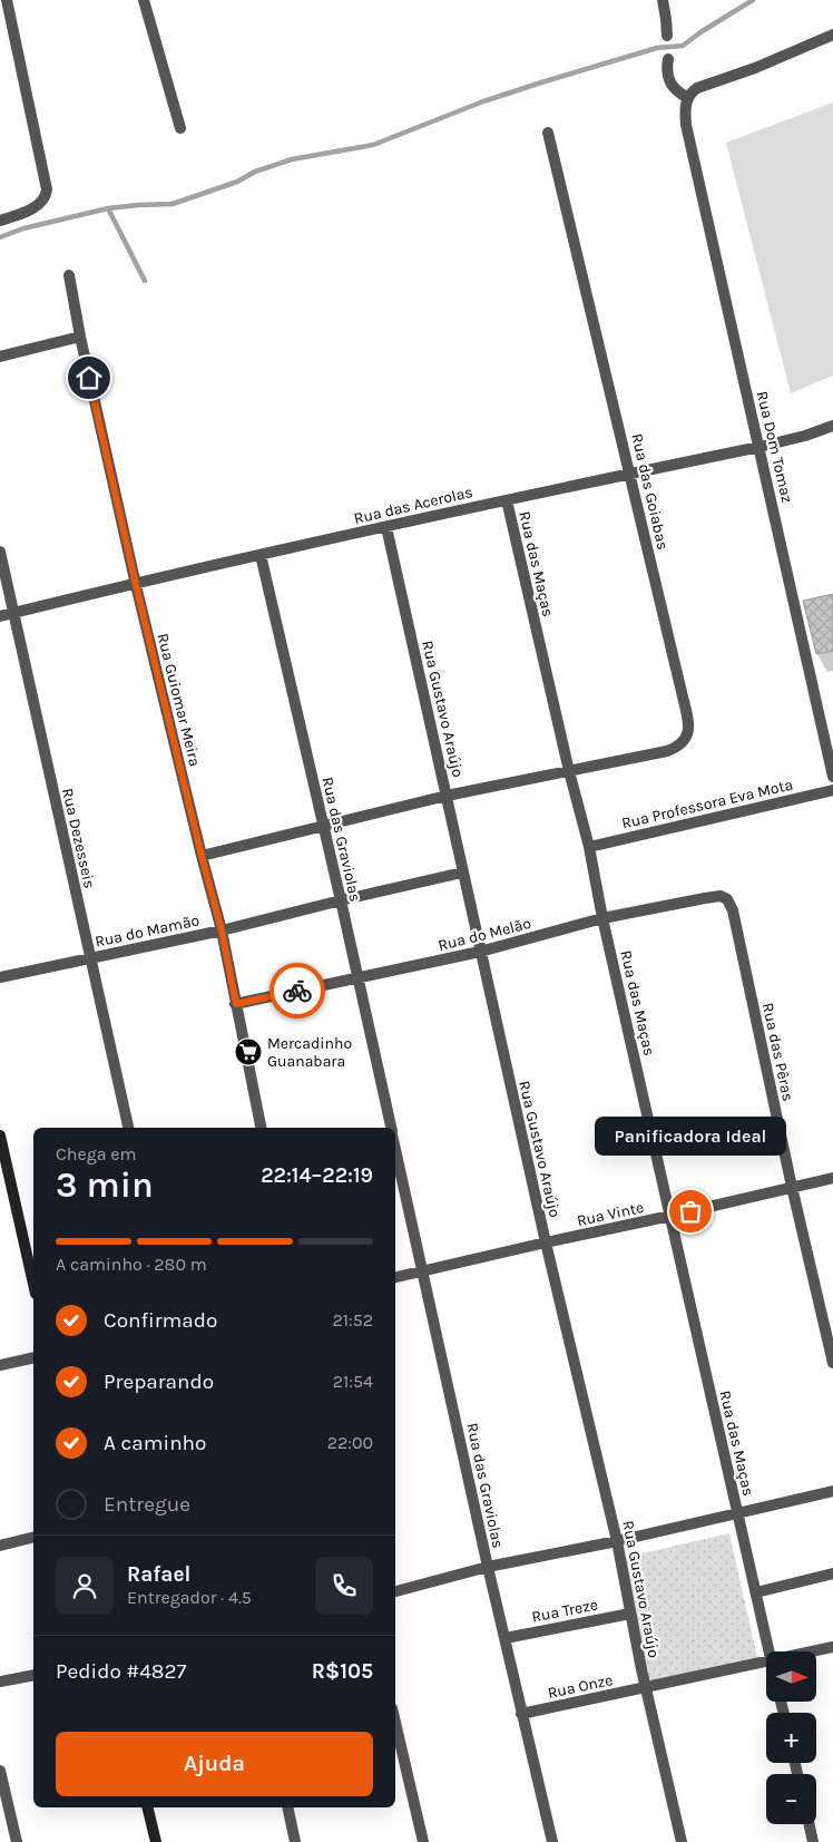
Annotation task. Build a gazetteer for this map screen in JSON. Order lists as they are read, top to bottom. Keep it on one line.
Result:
{"streets":{"street":["Rua Dom Tomaz","Rua das Goiabas","Rua das Acerolas","Rua das Maças","Rua Guiomar Meira","Rua Gustavo Araújo","Rua Professora Eva Mota","Rua Dezesseis","Rua das Graviolas","Rua do Mamão","Rua do Melão","Rua das Pêras","Rua Vinte","Rua Treze","Rua Onze"]},"crossings":[["Rua Dom Tomaz","Rua das Acerolas"],["Rua das Goiabas","Rua das Acerolas"],["Rua das Goiabas","Rua das Maças"],["Rua das Goiabas","Rua Guiomar Meira"],["Rua das Goiabas","Rua Gustavo Araújo"],["Rua das Goiabas","Rua das Graviolas"],["Rua das Acerolas","Rua das Maças"],["Rua das Acerolas","Rua Guiomar Meira"],["Rua das Acerolas","Rua Gustavo Araújo"],["Rua das Acerolas","Rua Dezesseis"],["Rua das Acerolas","Rua das Graviolas"],["Rua das Maças","Rua Professora Eva Mota"],["Rua das Maças","Rua do Melão"],["Rua das Maças","Rua Vinte"],["Rua Guiomar Meira","Rua do Mamão"],["Rua Guiomar Meira","Rua do Melão"],["Rua Gustavo Araújo","Rua do Mamão"],["Rua Gustavo Araújo","Rua do Melão"],["Rua Gustavo Araújo","Rua Vinte"],["Rua Gustavo Araújo","Rua Treze"],["Rua Gustavo Araújo","Rua Onze"],["Rua Dezesseis","Rua do Mamão"],["Rua das Graviolas","Rua do Mamão"],["Rua das Graviolas","Rua do Melão"],["Rua das Graviolas","Rua Vinte"],["Rua das Graviolas","Rua Treze"],["Rua das Graviolas","Rua Onze"],["Rua do Melão","Rua das Pêras"],["Rua das Pêras","Rua Vinte"]],"places":{"supermarket":["Mercadinho Guanabara"],"other":["Panificadora Ideal"]},"north":"right","page":{"bubble":"Panificadora Ideal","heading":["3 min","Chega em","22:14–22:19"],"panel":["Rafael","Entregador · 4.5","Pedido #4827","R$105"],"bar":"A caminho · 280 m","list":[["Confirmado","21:52"],["Preparando","21:54"],["A caminho","22:00"],"Entregue"],"map_buttons":["+","−"],"buttons":"Ajuda"}}
